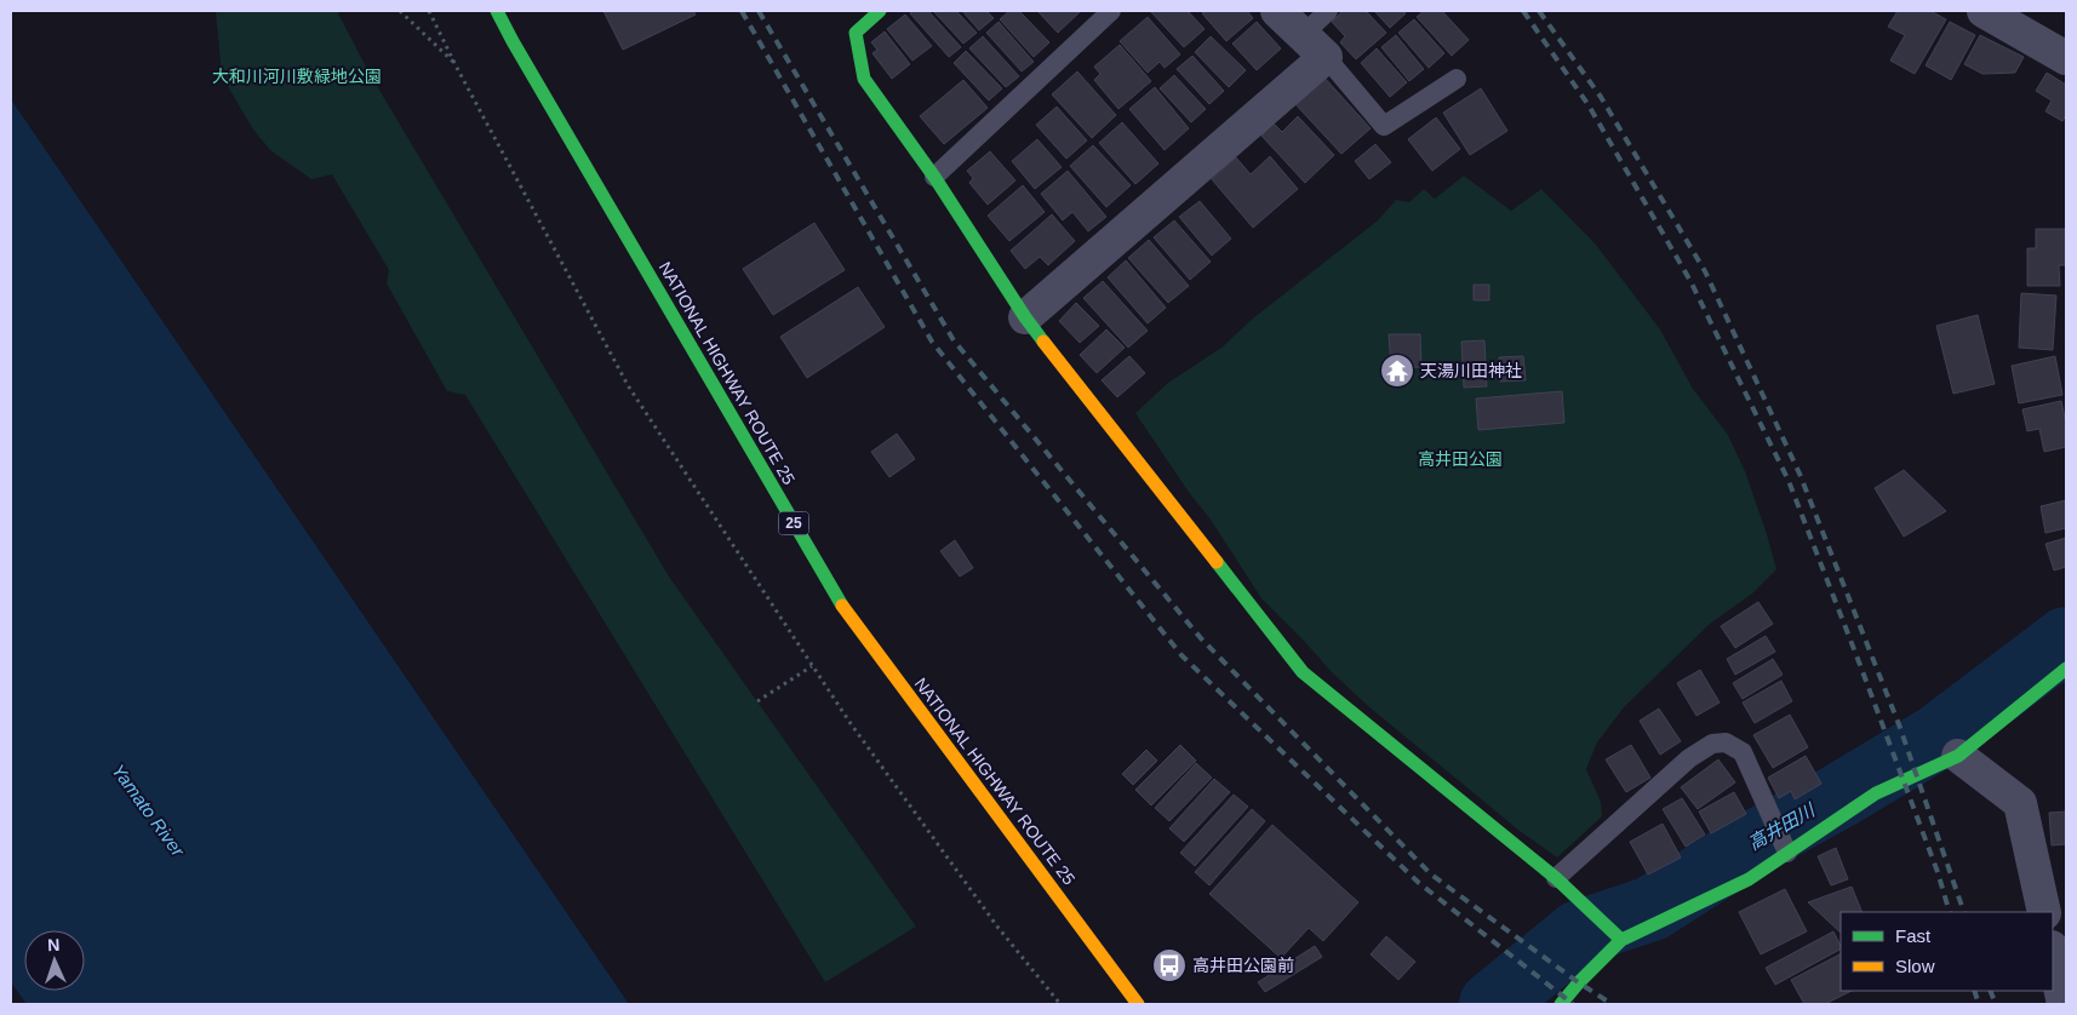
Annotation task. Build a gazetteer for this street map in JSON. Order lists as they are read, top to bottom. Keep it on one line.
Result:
{"streets":{"main road":["NATIONAL HIGHWAY ROUTE 25","25"]},"water":["Yamato River","高井田川"],"parks":["大和川河川敷緑地公園","高井田公園"],"places":{"temple":["天湯川田神社"],"bus stop":["高井田公園前"]},"legend":["Fast","Slow"],"north":"top"}
